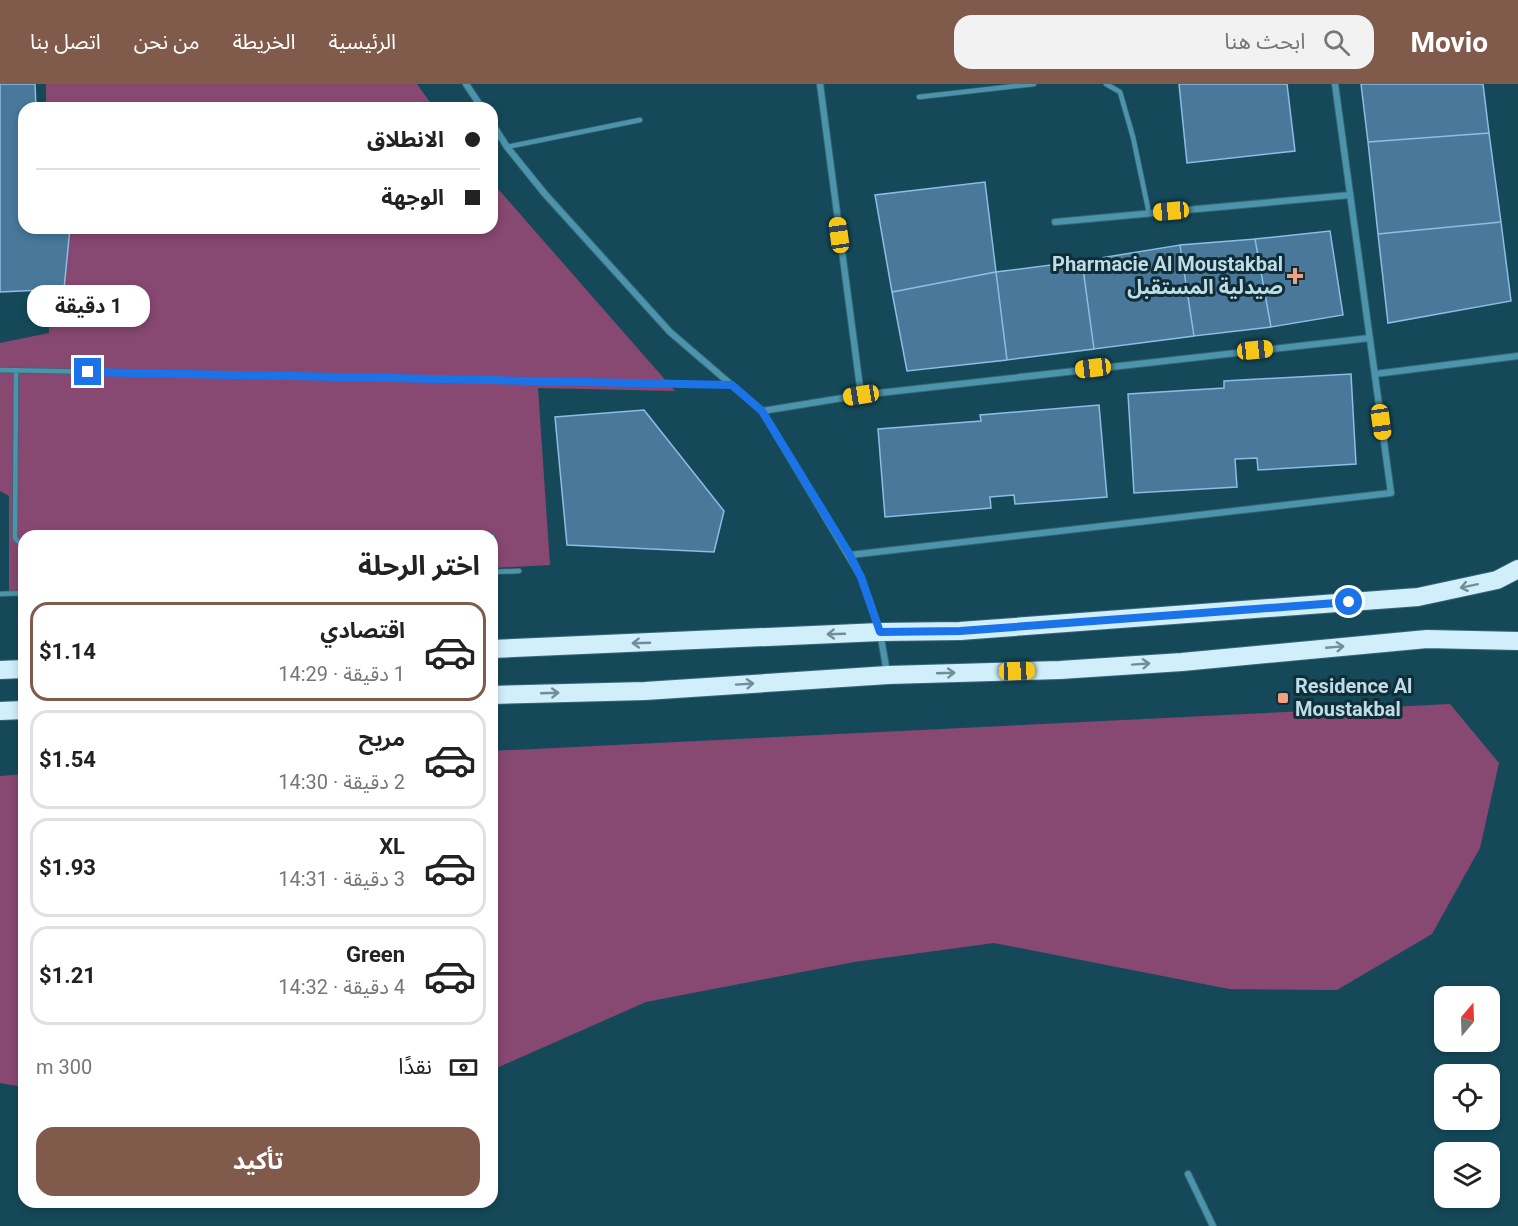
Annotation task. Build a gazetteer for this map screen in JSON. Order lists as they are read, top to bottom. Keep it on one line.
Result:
{"places":{"health":["Pharmacie Al Moustakbal صيدلية المستقبل"],"transit":["Residence Al Moustakbal"]},"north":"top","page":{"header":"Movio","search":"ابحث هنا","nav":["الرئيسية","الخريطة","من نحن","اتصل بنا"],"banner":["الانطلاق","الوجهة"],"bubble":"1 دقيقة","heading":"اختر الرحلة","list":[{"name":"اقتصادي","note":"1 دقيقة · 14:29","value":"$1.14"},{"name":"مريح","note":"2 دقيقة · 14:30","value":"$1.54"},{"name":"XL","note":"3 دقيقة · 14:31","value":"$1.93"},{"name":"Green","note":"4 دقيقة · 14:32","value":"$1.21"}],"pay":["نقدًا","300 m"],"buttons":"تأكيد"}}
